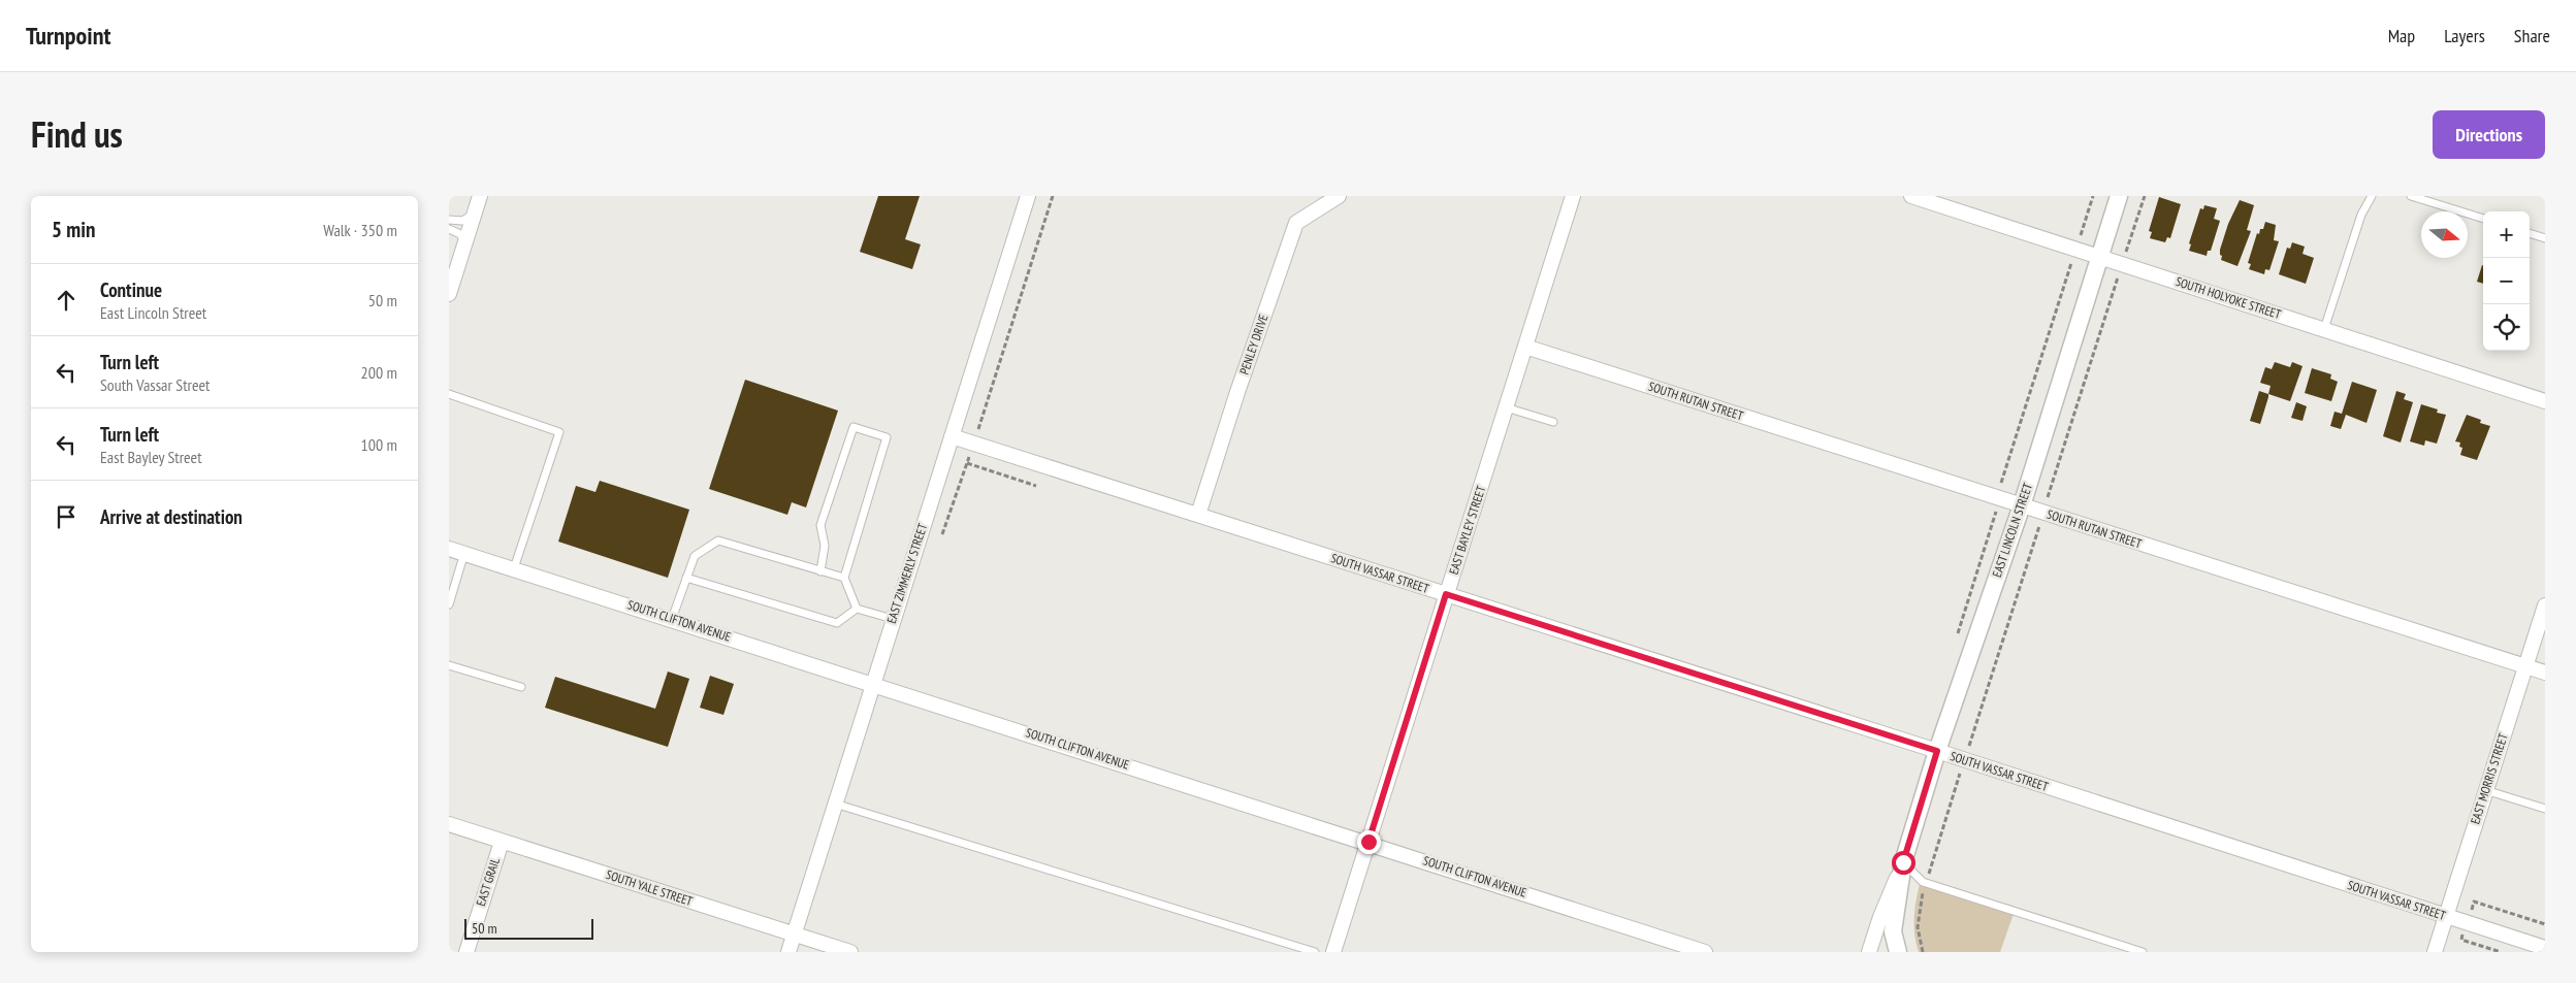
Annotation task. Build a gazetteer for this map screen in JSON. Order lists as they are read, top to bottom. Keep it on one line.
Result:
{"streets":{"street":["SOUTH HOLYOKE STREET","PENLEY DRIVE","SOUTH RUTAN STREET","EAST BAYLEY STREET","EAST LINCOLN STREET","EAST ZIMMERLY STREET","SOUTH VASSAR STREET","SOUTH CLIFTON AVENUE","EAST MORRIS STREET","EAST GRAIL","SOUTH YALE STREET"]},"crossings":[["SOUTH HOLYOKE STREET","EAST LINCOLN STREET"],["PENLEY DRIVE","SOUTH VASSAR STREET"],["SOUTH RUTAN STREET","EAST BAYLEY STREET"],["SOUTH RUTAN STREET","EAST LINCOLN STREET"],["SOUTH RUTAN STREET","EAST MORRIS STREET"],["EAST BAYLEY STREET","SOUTH VASSAR STREET"],["EAST BAYLEY STREET","SOUTH CLIFTON AVENUE"],["EAST LINCOLN STREET","SOUTH VASSAR STREET"],["EAST ZIMMERLY STREET","SOUTH VASSAR STREET"],["EAST ZIMMERLY STREET","SOUTH CLIFTON AVENUE"],["EAST ZIMMERLY STREET","SOUTH YALE STREET"],["SOUTH VASSAR STREET","EAST MORRIS STREET"],["EAST GRAIL","SOUTH YALE STREET"]],"scale_bar":"50 m","north":"right","page":{"header":"Turnpoint","nav":["Map","Layers","Share"],"title":"Find us","buttons":"Directions","heading":["5 min","Walk · 350 m"],"map_buttons":["+","−"],"list":[["Continue","East Lincoln Street","50 m"],["Turn left","South Vassar Street","200 m"],["Turn left","East Bayley Street","100 m"],"Arrive at destination"],"scale":"50 m"}}
